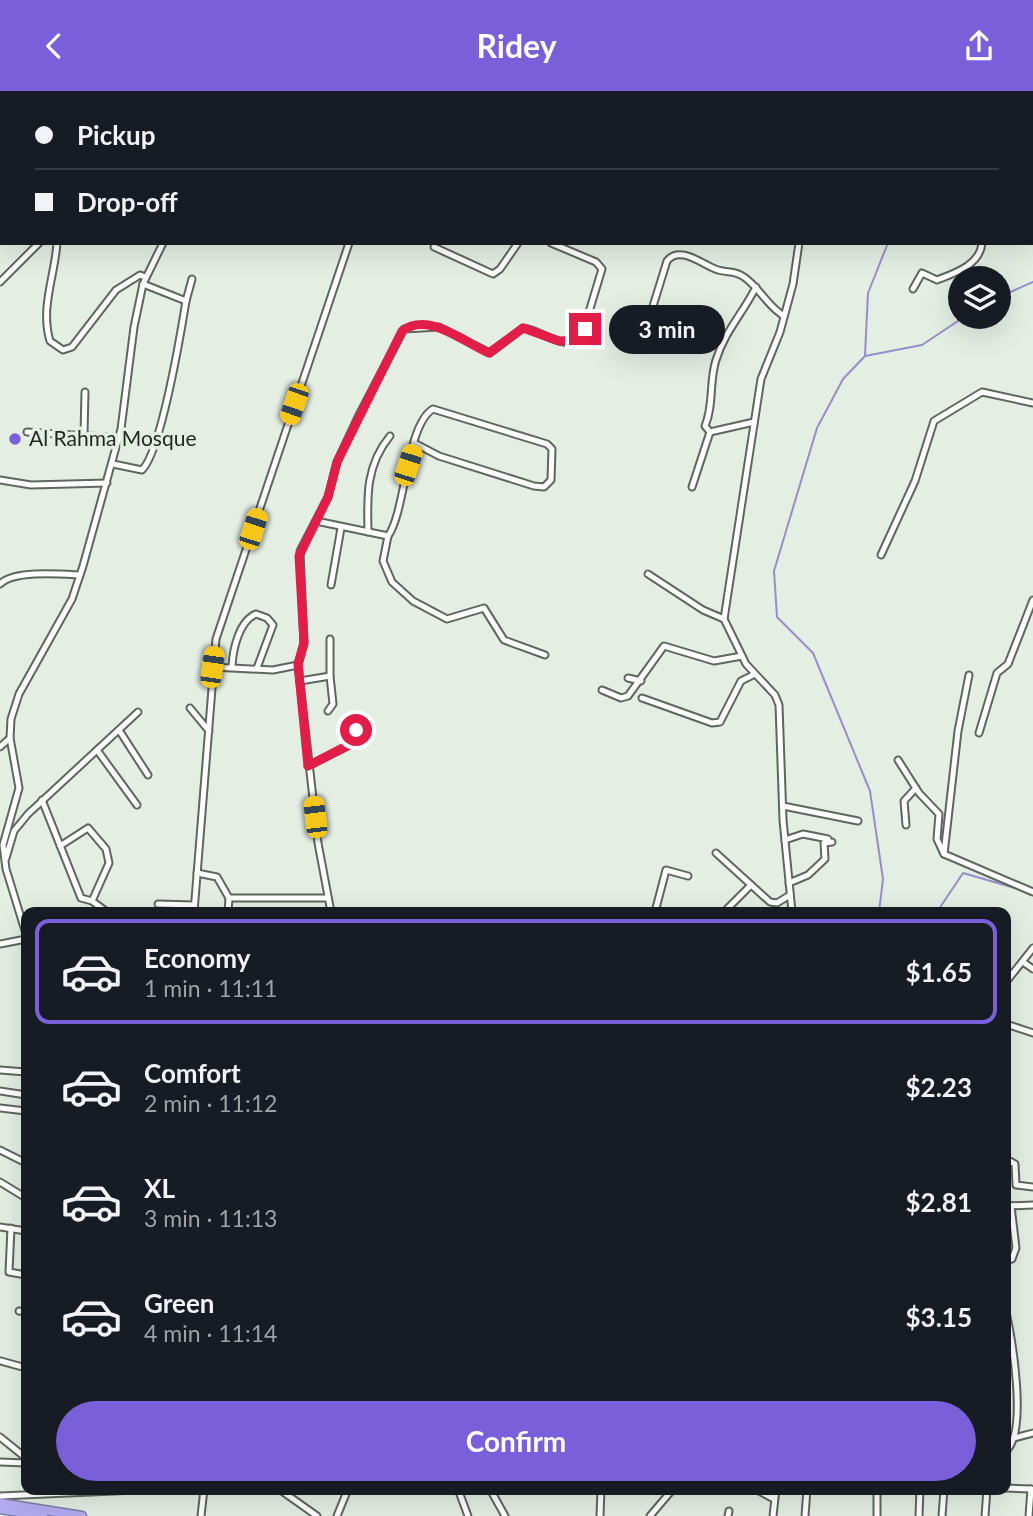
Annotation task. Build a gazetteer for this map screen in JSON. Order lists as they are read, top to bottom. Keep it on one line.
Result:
{"places":["Al Rahma Mosque"],"page":{"header":"Ridey","banner":["Pickup","Drop-off"],"bubble":"3 min","list":[{"name":"Economy","note":"1 min · 11:11","value":"$1.65"},{"name":"Comfort","note":"2 min · 11:12","value":"$2.23"},{"name":"XL","note":"3 min · 11:13","value":"$2.81"},{"name":"Green","note":"4 min · 11:14","value":"$3.15"}],"buttons":"Confirm"}}
